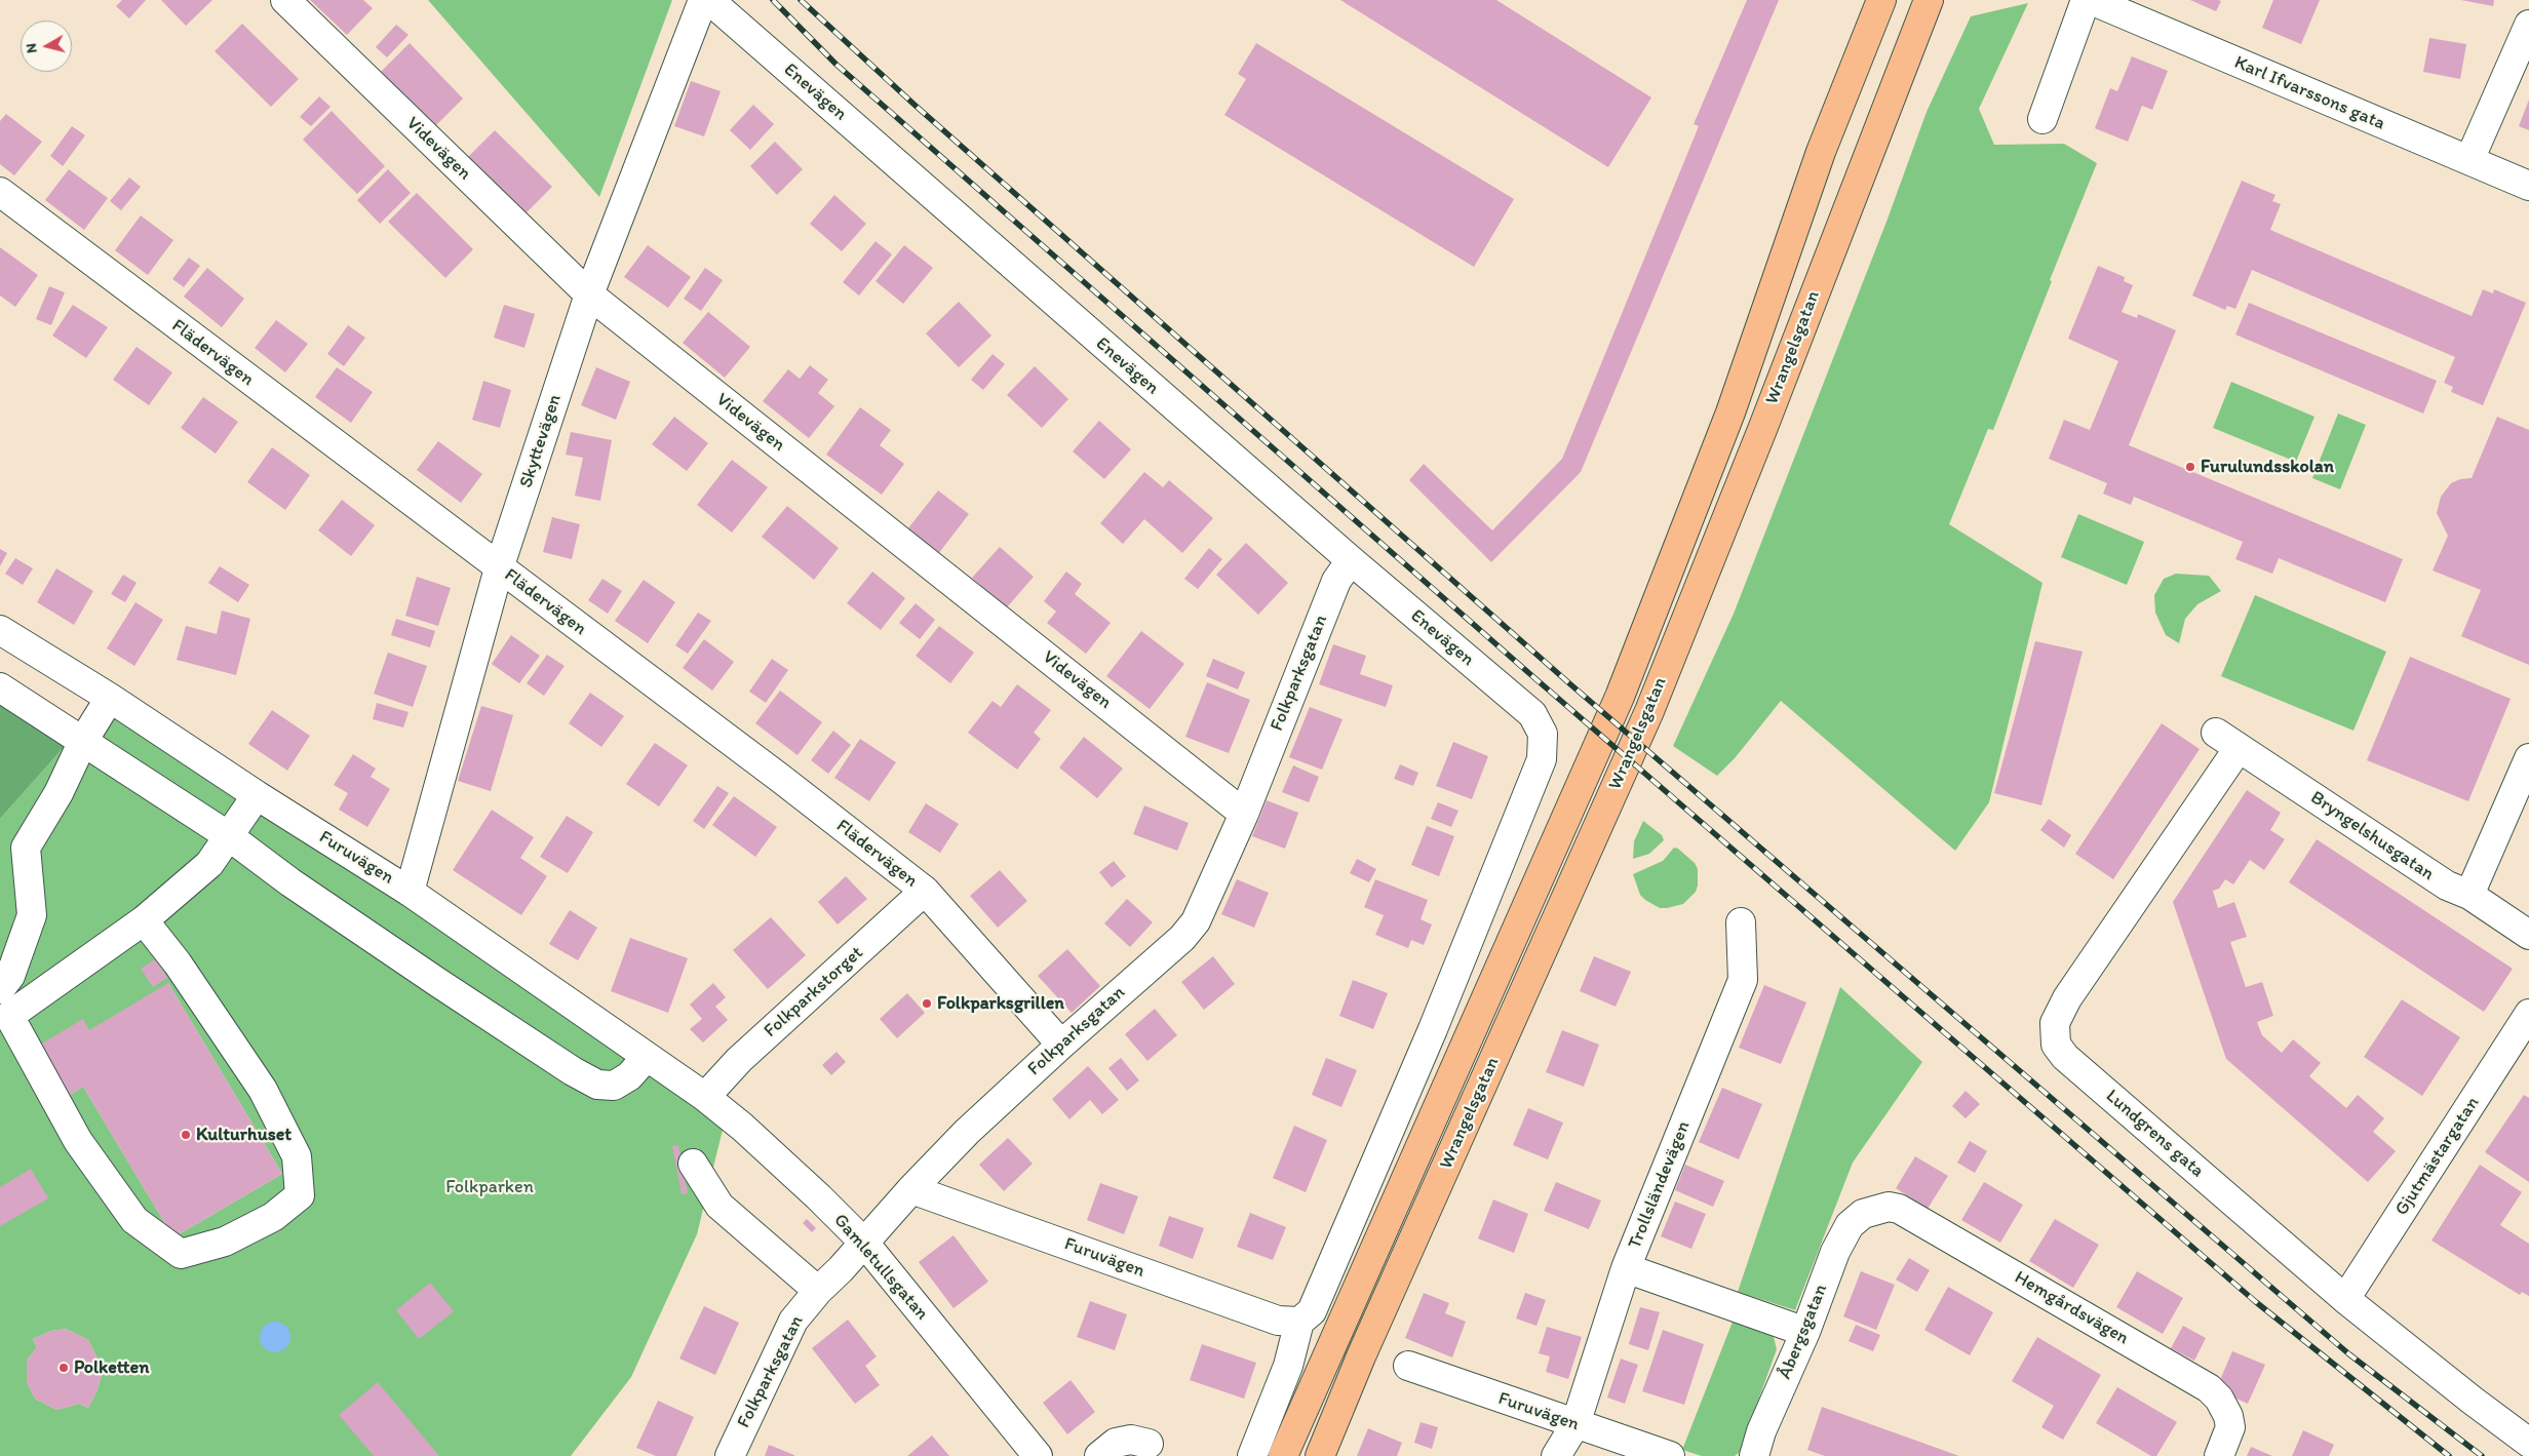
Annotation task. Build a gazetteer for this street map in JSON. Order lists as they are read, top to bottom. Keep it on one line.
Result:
{"streets":{"main road":["Wrangelsgatan"],"street":["Enevägen","Karl Ifvarssons gata","Videvägen","Flädervägen","Skyttevägen","Folkparksgatan","Bryngelshusgatan","Furuvägen","Folkparkstorget","Lundgrens gata","Gjutmästargatan","Trollsländevägen","Gamletullsgatan","Hemgårdsvägen","Åbergsgatan"]},"crossings":[["Enevägen","Folkparksgatan"],["Enevägen","Furuvägen"],["Videvägen","Skyttevägen"],["Videvägen","Folkparksgatan"],["Flädervägen","Skyttevägen"],["Flädervägen","Folkparksgatan"],["Flädervägen","Folkparkstorget"],["Skyttevägen","Furuvägen"],["Folkparksgatan","Furuvägen"],["Folkparksgatan","Gamletullsgatan"],["Bryngelshusgatan","Lundgrens gata"],["Furuvägen","Folkparkstorget"],["Furuvägen","Gamletullsgatan"],["Folkparkstorget","Gamletullsgatan"],["Lundgrens gata","Gjutmästargatan"],["Trollsländevägen","Åbergsgatan"],["Hemgårdsvägen","Åbergsgatan"]],"parks":["Folkparken"],"places":["Furulundsskolan","Folkparksgrillen","Kulturhuset","Polketten"],"north":"left"}
